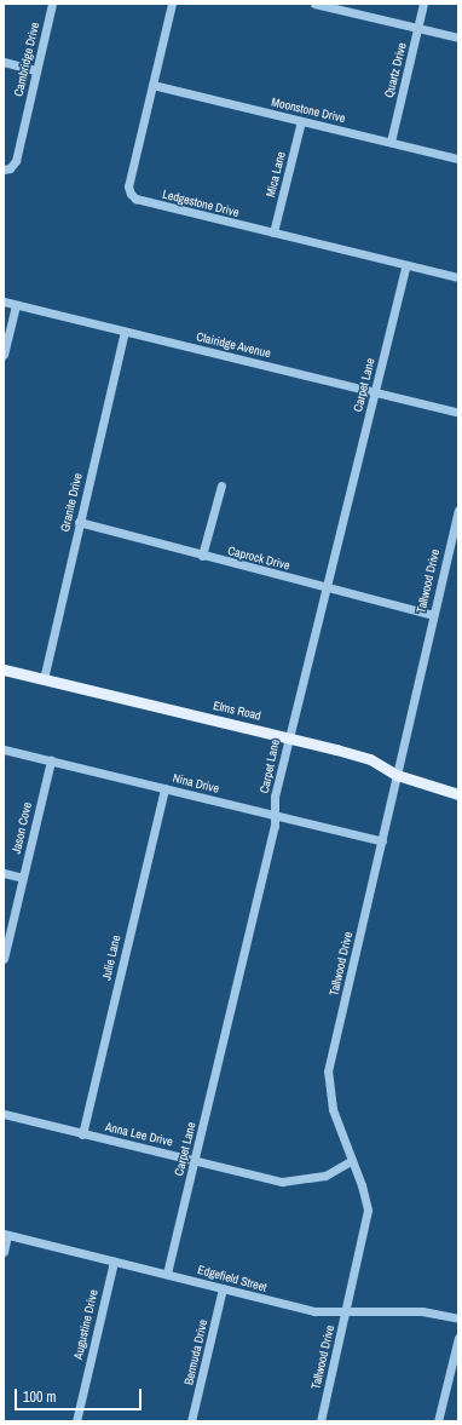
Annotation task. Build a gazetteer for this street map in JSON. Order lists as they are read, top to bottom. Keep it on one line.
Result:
{"streets":{"main road":["Elms Road"],"street":["Cambridge Drive","Quartz Drive","Moonstone Drive","Mica Lane","Ledgestone Drive","Clairidge Avenue","Carpet Lane","Granite Drive","Caprock Drive","Tallwood Drive","Nina Drive","Jason Cove","Julie Lane","Anna Lee Drive","Edgefield Street","Augustine Drive","Bermuda Drive"]},"crossings":[["Quartz Drive","Moonstone Drive"],["Moonstone Drive","Mica Lane"],["Moonstone Drive","Ledgestone Drive"],["Mica Lane","Ledgestone Drive"],["Ledgestone Drive","Carpet Lane"],["Clairidge Avenue","Carpet Lane"],["Clairidge Avenue","Granite Drive"],["Carpet Lane","Caprock Drive"],["Carpet Lane","Elms Road"],["Carpet Lane","Nina Drive"],["Carpet Lane","Anna Lee Drive"],["Carpet Lane","Edgefield Street"],["Granite Drive","Caprock Drive"],["Granite Drive","Elms Road"],["Caprock Drive","Tallwood Drive"],["Tallwood Drive","Elms Road"],["Tallwood Drive","Nina Drive"],["Tallwood Drive","Anna Lee Drive"],["Tallwood Drive","Edgefield Street"],["Nina Drive","Jason Cove"],["Nina Drive","Julie Lane"],["Julie Lane","Anna Lee Drive"],["Edgefield Street","Augustine Drive"],["Edgefield Street","Bermuda Drive"]],"scale_bar":"100 m"}
